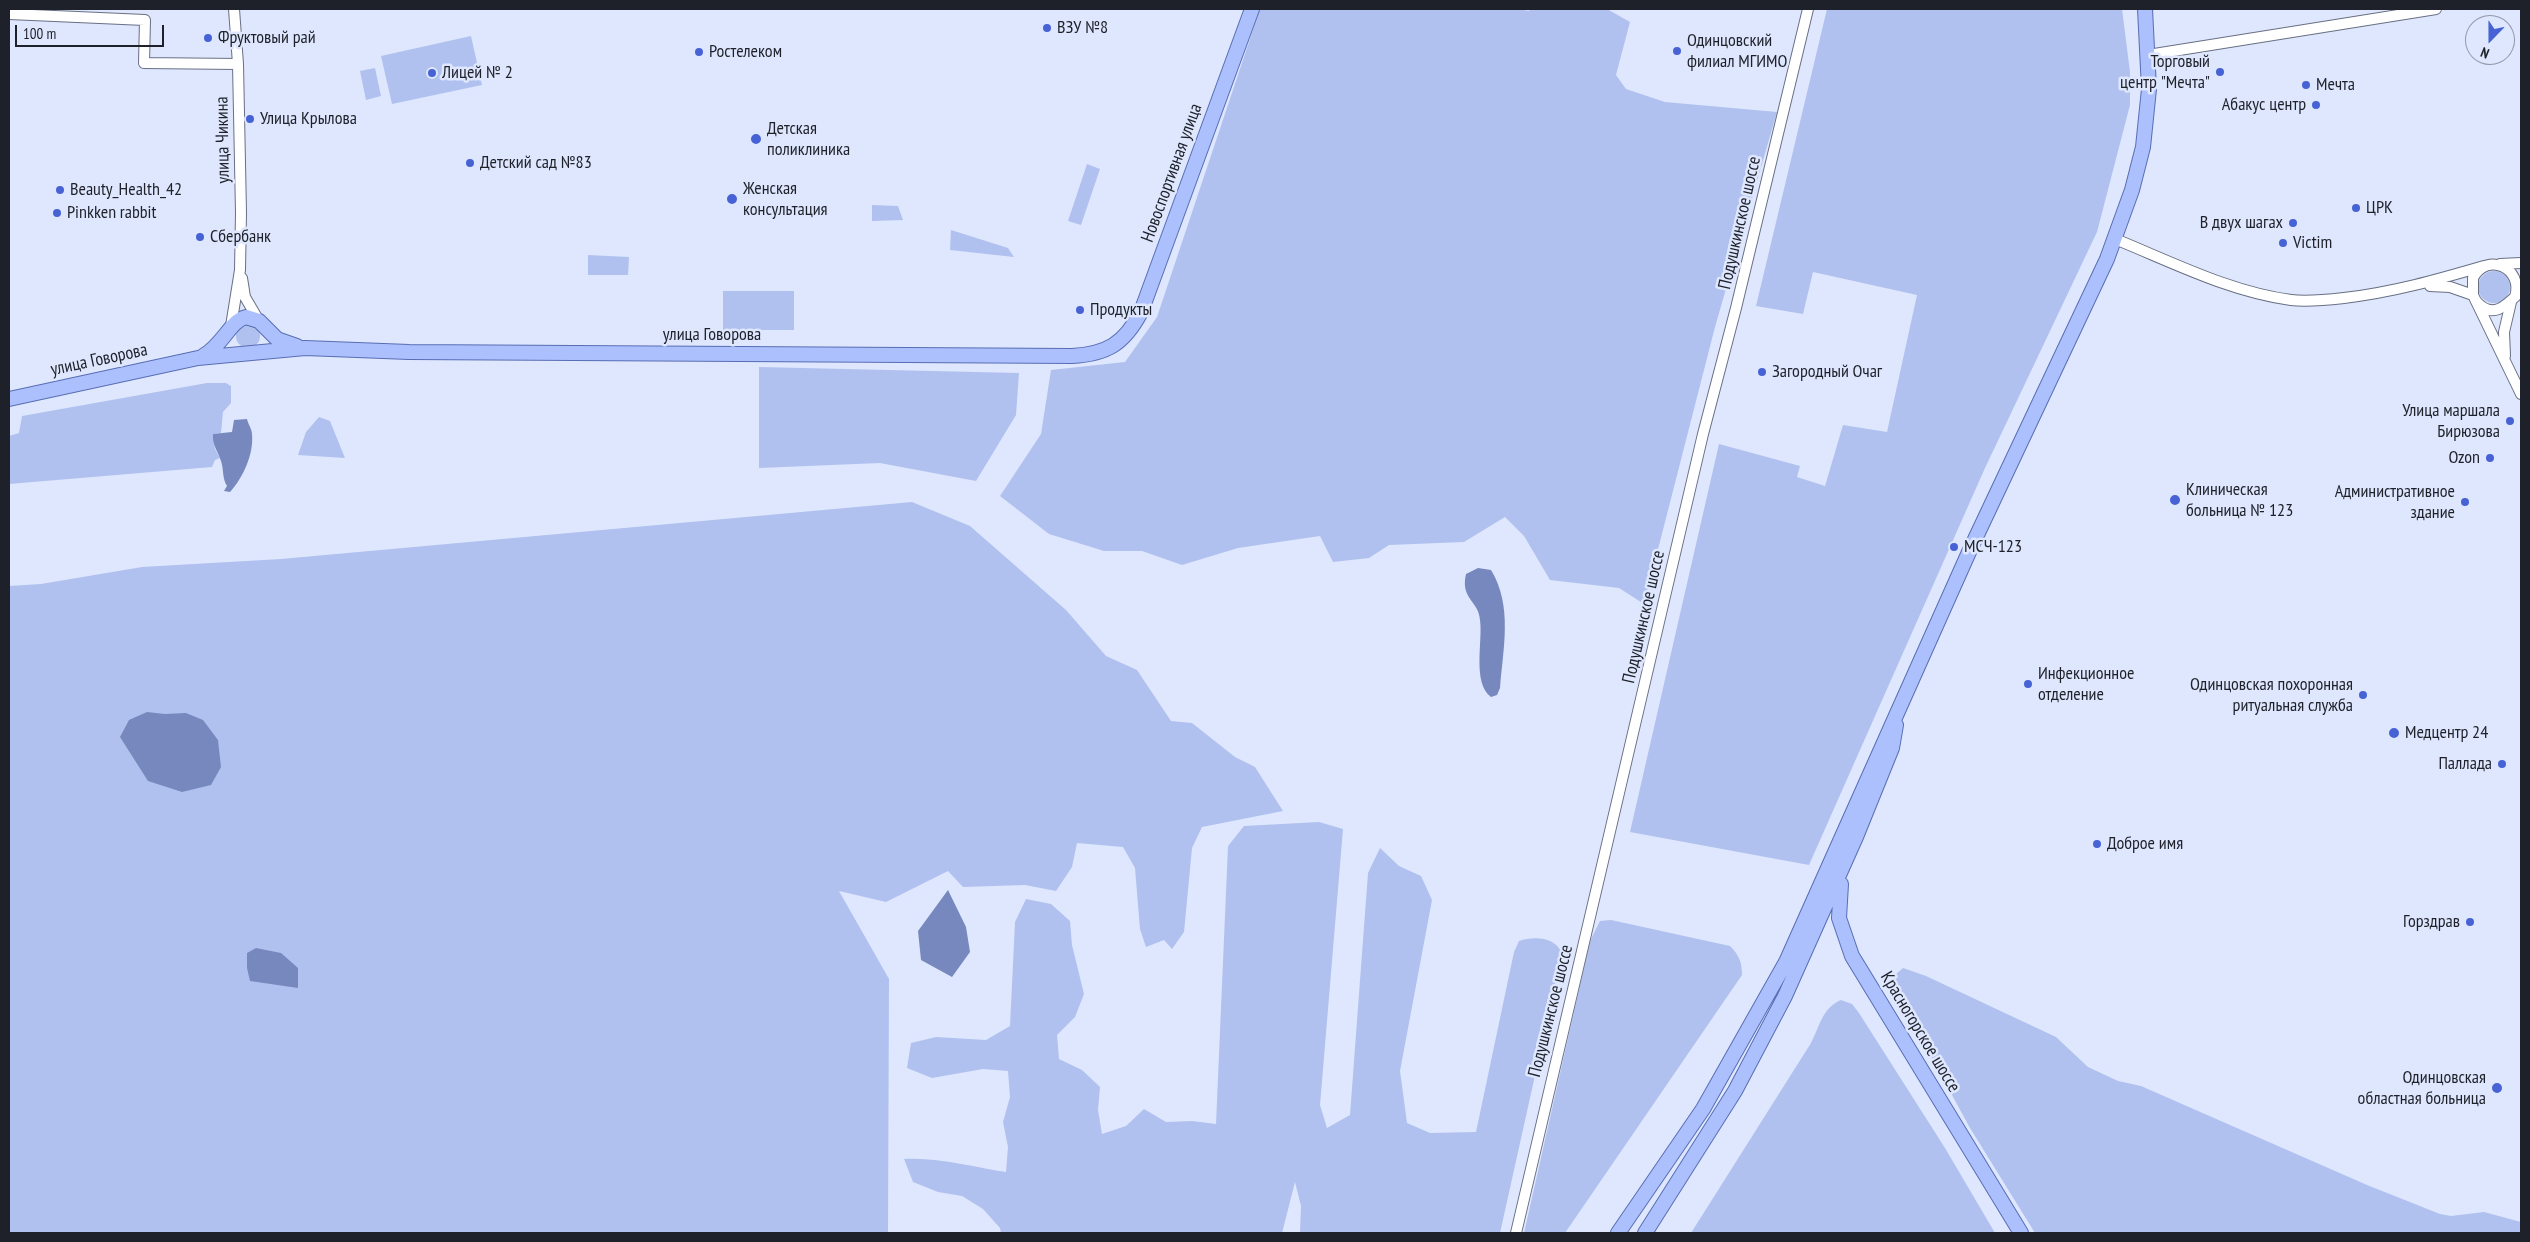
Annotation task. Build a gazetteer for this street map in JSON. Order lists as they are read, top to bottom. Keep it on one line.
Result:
{"streets":{"main road":["Новоспортивная улица","улица Говорова","Красногорское шоссе"],"street":["улица Чикина","Подушкинское шоссе"]},"crossings":[["улица Чикина","улица Говорова"],["Новоспортивная улица","улица Говорова"]],"places":["ВЗУ №8","Фруктовый рай","Одинцовский филиал МГИМО","Ростелеком","Торговый центр \"Мечта\"","Лицей № 2","Мечта","Абакус центр","Улица Крылова","Детская поликлиника","Детский сад №83","Beauty_Health_42","Женская консультация","ЦРК","Pinkken rabbit","В двух шагах","Сбербанк","Victim","Продукты","Загородный Очаг","Улица маршала Бирюзова","Ozon","Клиническая больница № 123","Административное здание","МСЧ-123","Инфекционное отделение","Одинцовская похоронная ритуальная служба","Медцентр 24","Паллада","Доброе имя","Горздрав","Одинцовская областная больница"],"scale_bar":"100 m","north":"bottom"}
